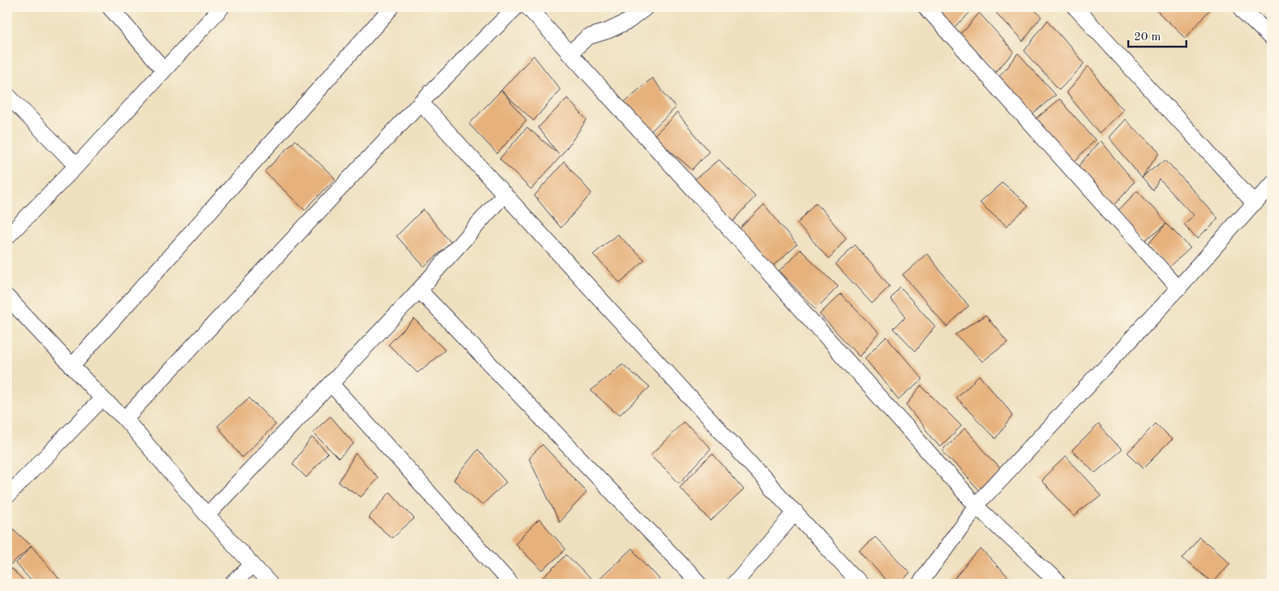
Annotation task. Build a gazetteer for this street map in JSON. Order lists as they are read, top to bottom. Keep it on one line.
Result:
{"scale_bar":"20 m"}
